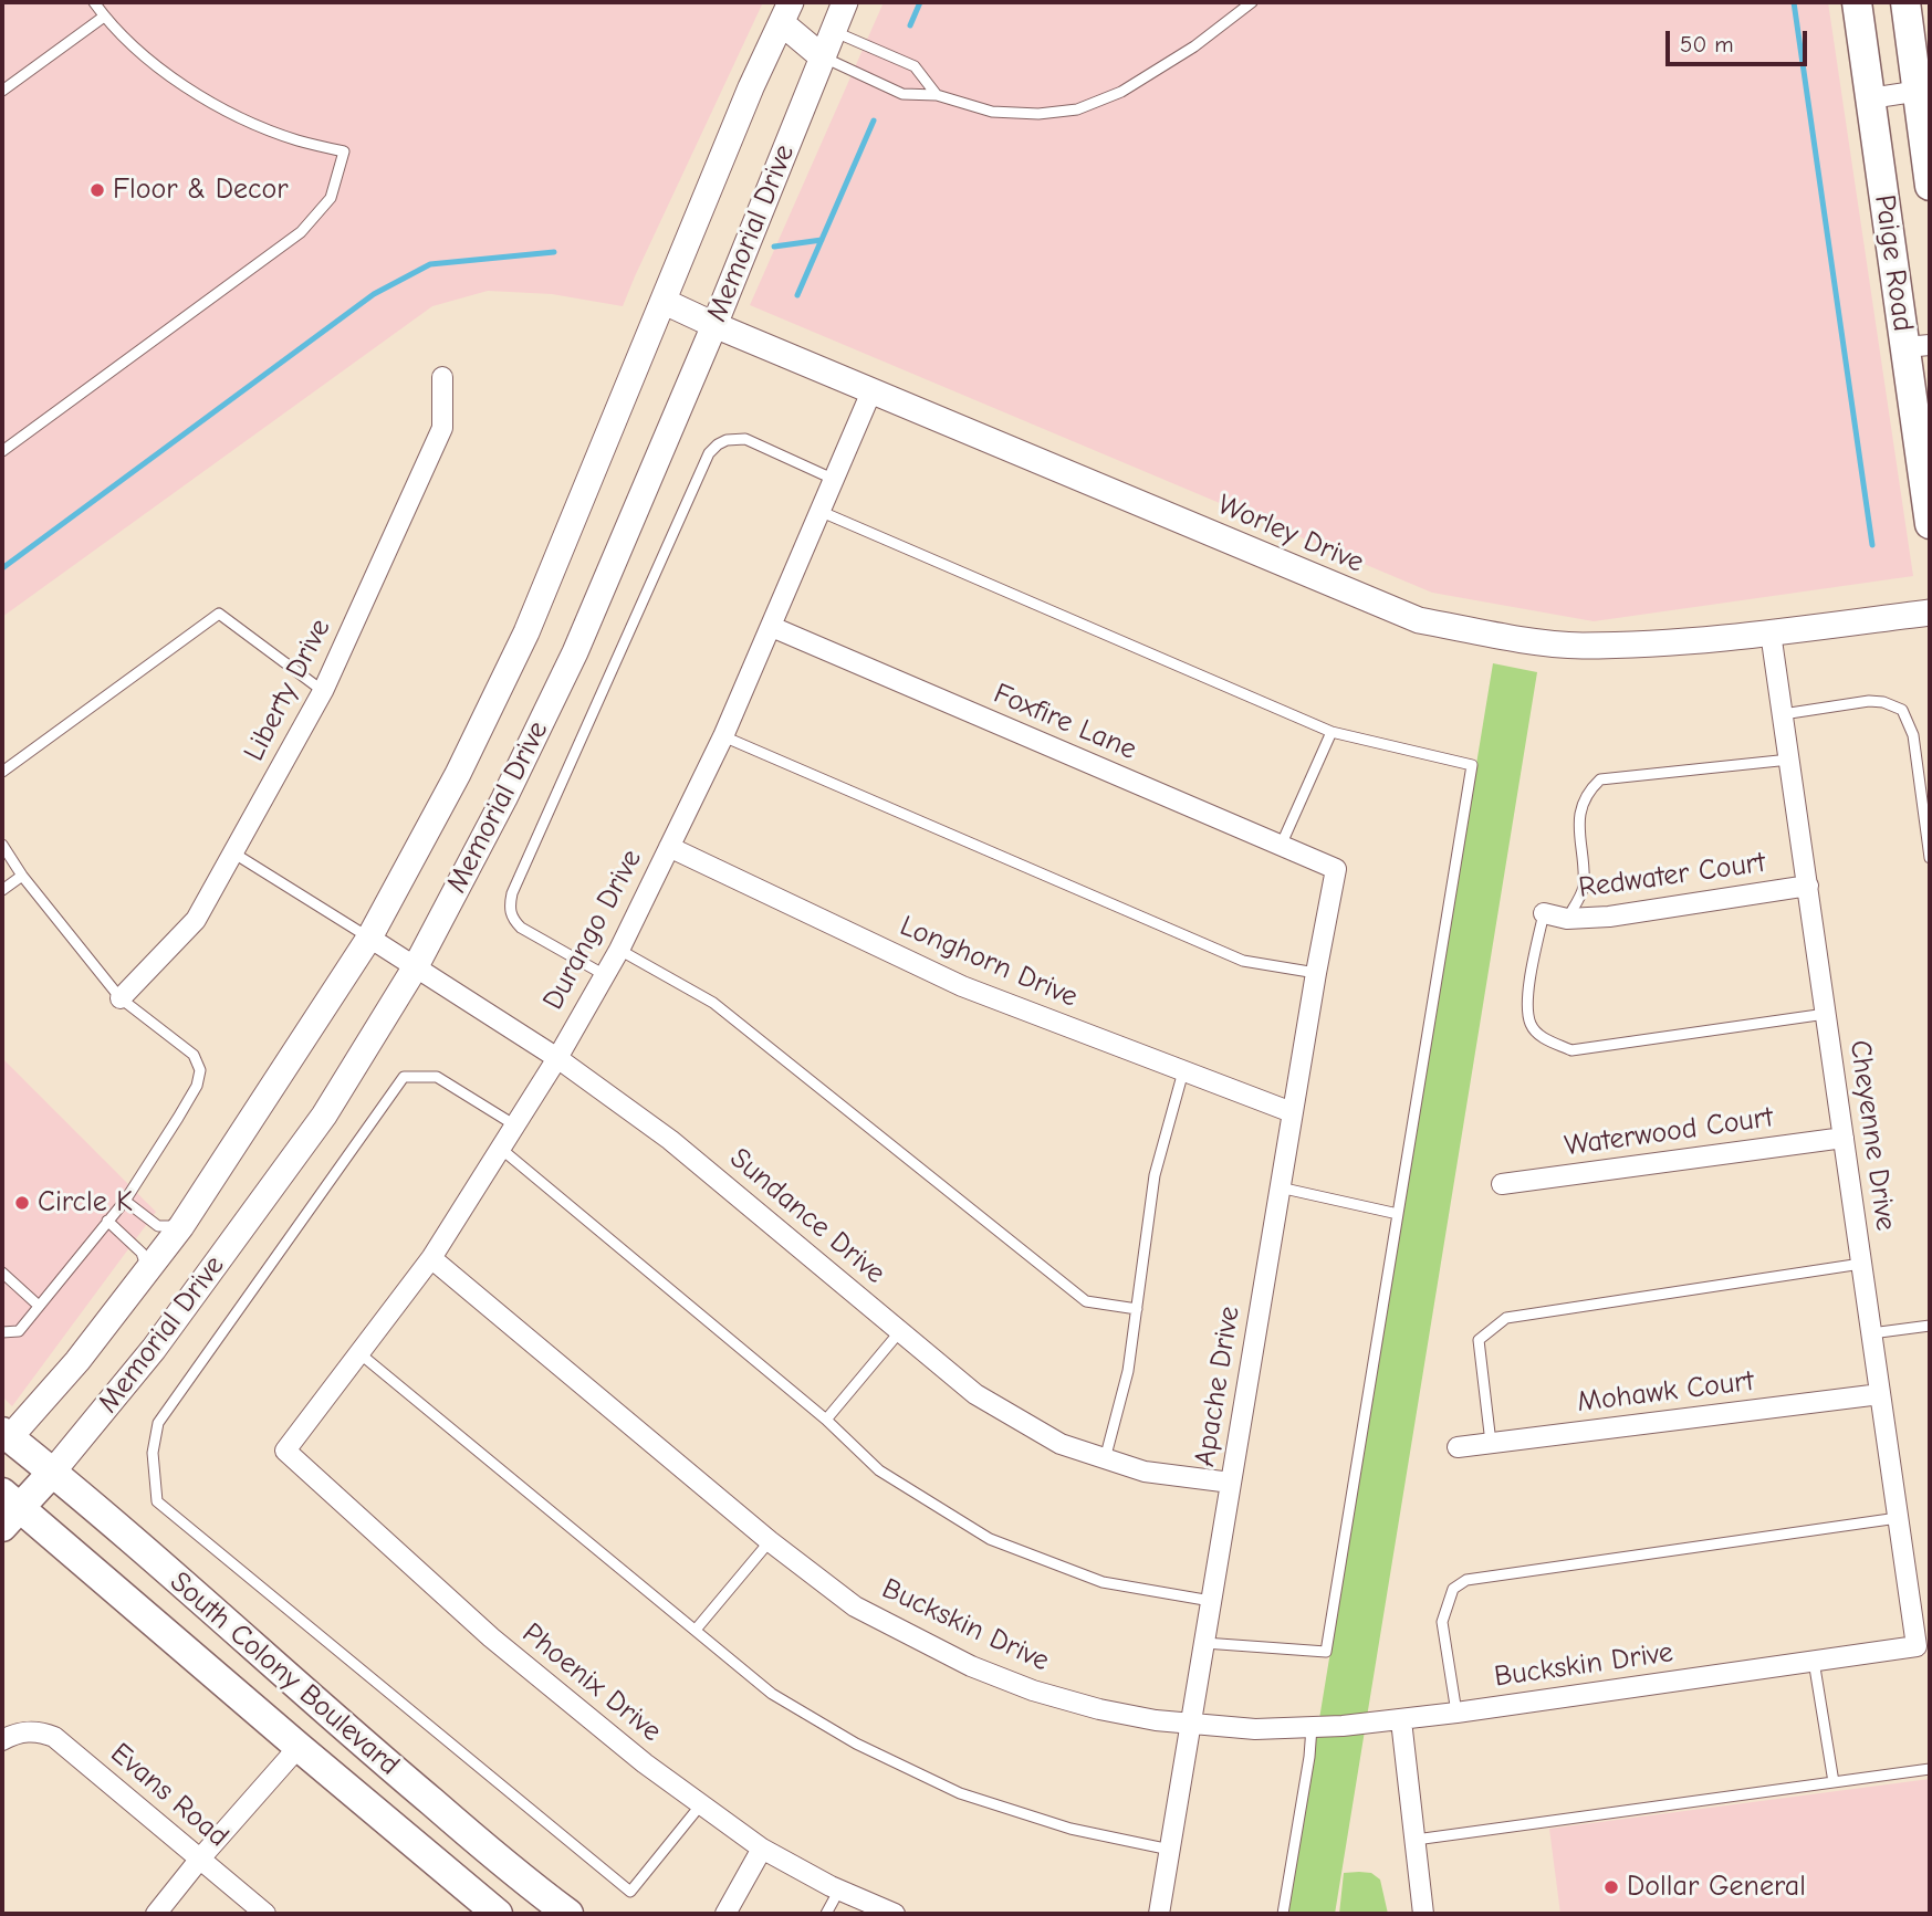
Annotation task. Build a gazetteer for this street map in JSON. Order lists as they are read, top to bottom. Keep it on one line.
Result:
{"streets":{"main road":["Memorial Drive","Paige Road","South Colony Boulevard"],"street":["Worley Drive","Liberty Drive","Foxfire Lane","Redwater Court","Durango Drive","Longhorn Drive","Waterwood Court","Cheyenne Drive","Sundance Drive","Apache Drive","Mohawk Court","Buckskin Drive","Phoenix Drive","Evans Road"]},"crossings":[["Memorial Drive","Worley Drive"],["Memorial Drive","Sundance Drive"],["Memorial Drive","South Colony Boulevard"],["Worley Drive","Durango Drive"],["Worley Drive","Cheyenne Drive"],["Foxfire Lane","Durango Drive"],["Foxfire Lane","Apache Drive"],["Redwater Court","Cheyenne Drive"],["Durango Drive","Longhorn Drive"],["Durango Drive","Sundance Drive"],["Durango Drive","Buckskin Drive"],["Durango Drive","Phoenix Drive"],["Longhorn Drive","Apache Drive"],["Waterwood Court","Cheyenne Drive"],["Cheyenne Drive","Mohawk Court"],["Cheyenne Drive","Buckskin Drive"],["Sundance Drive","Apache Drive"],["Apache Drive","Buckskin Drive"]],"places":["Floor & Decor","Circle K","Dollar General"],"scale_bar":"50 m"}
